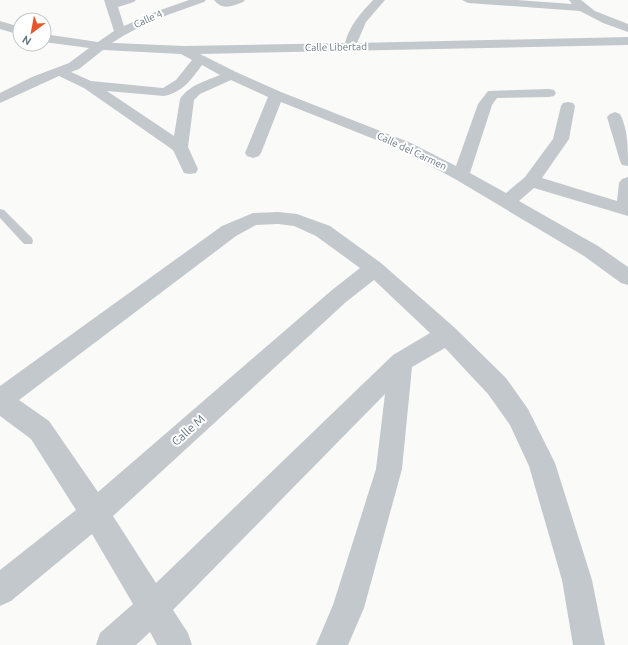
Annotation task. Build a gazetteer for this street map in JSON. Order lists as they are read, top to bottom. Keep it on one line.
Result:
{"streets":{"street":["Calle 4","Calle Libertad","Calle del Carmen","Calle M"]},"crossings":[["Calle 4","Calle Libertad"],["Calle Libertad","Calle del Carmen"]],"north":"bottom left"}
